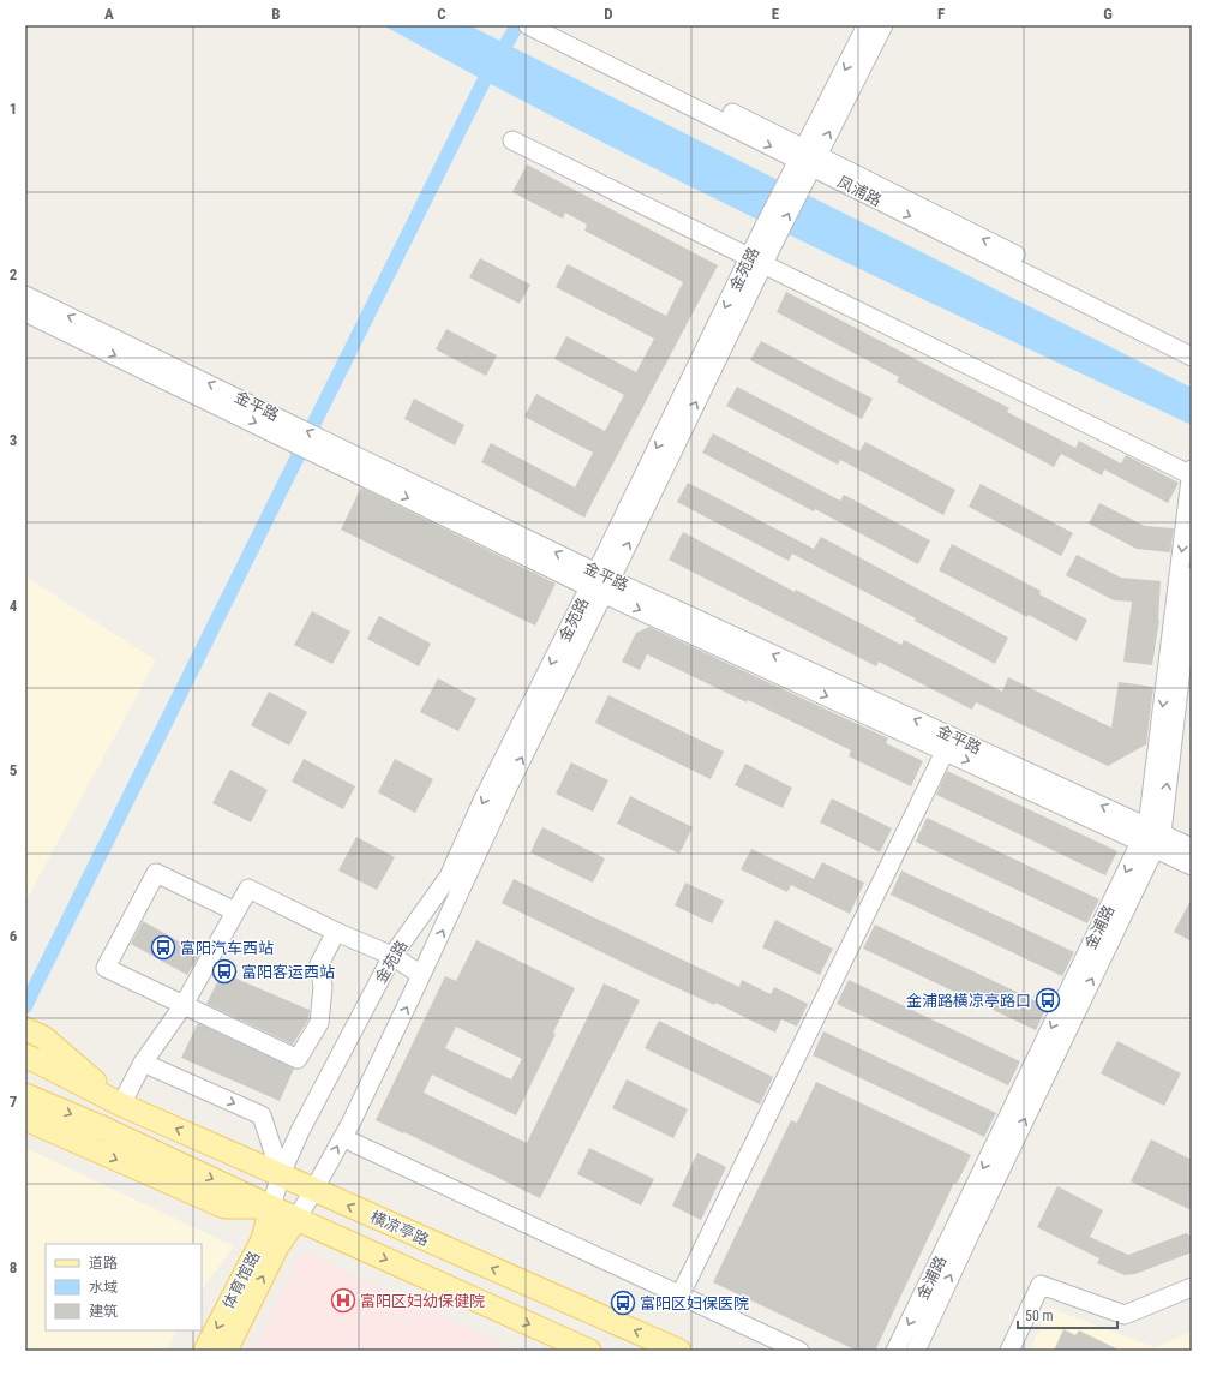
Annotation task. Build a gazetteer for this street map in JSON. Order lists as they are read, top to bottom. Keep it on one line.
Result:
{"streets":{"main road":["横凉亭路","体育馆路"],"street":["凤浦路","金苑路","金平路","金浦路"]},"crossings":[["凤浦路","金苑路"],["金苑路","金平路"],["金苑路","横凉亭路"],["金苑路","体育馆路"],["金平路","金浦路"]],"places":{"bus stop":["富阳汽车西站","富阳客运西站","金浦路横凉亭路口","富阳区妇保医院"],"hospital":["富阳区妇幼保健院"]},"legend":["道路","水域","建筑"],"scale_bar":"50 m","grid":{"columns":["A","B","C","D","E","F","G"],"rows":["1","2","3","4","5","6","7","8"]}}
